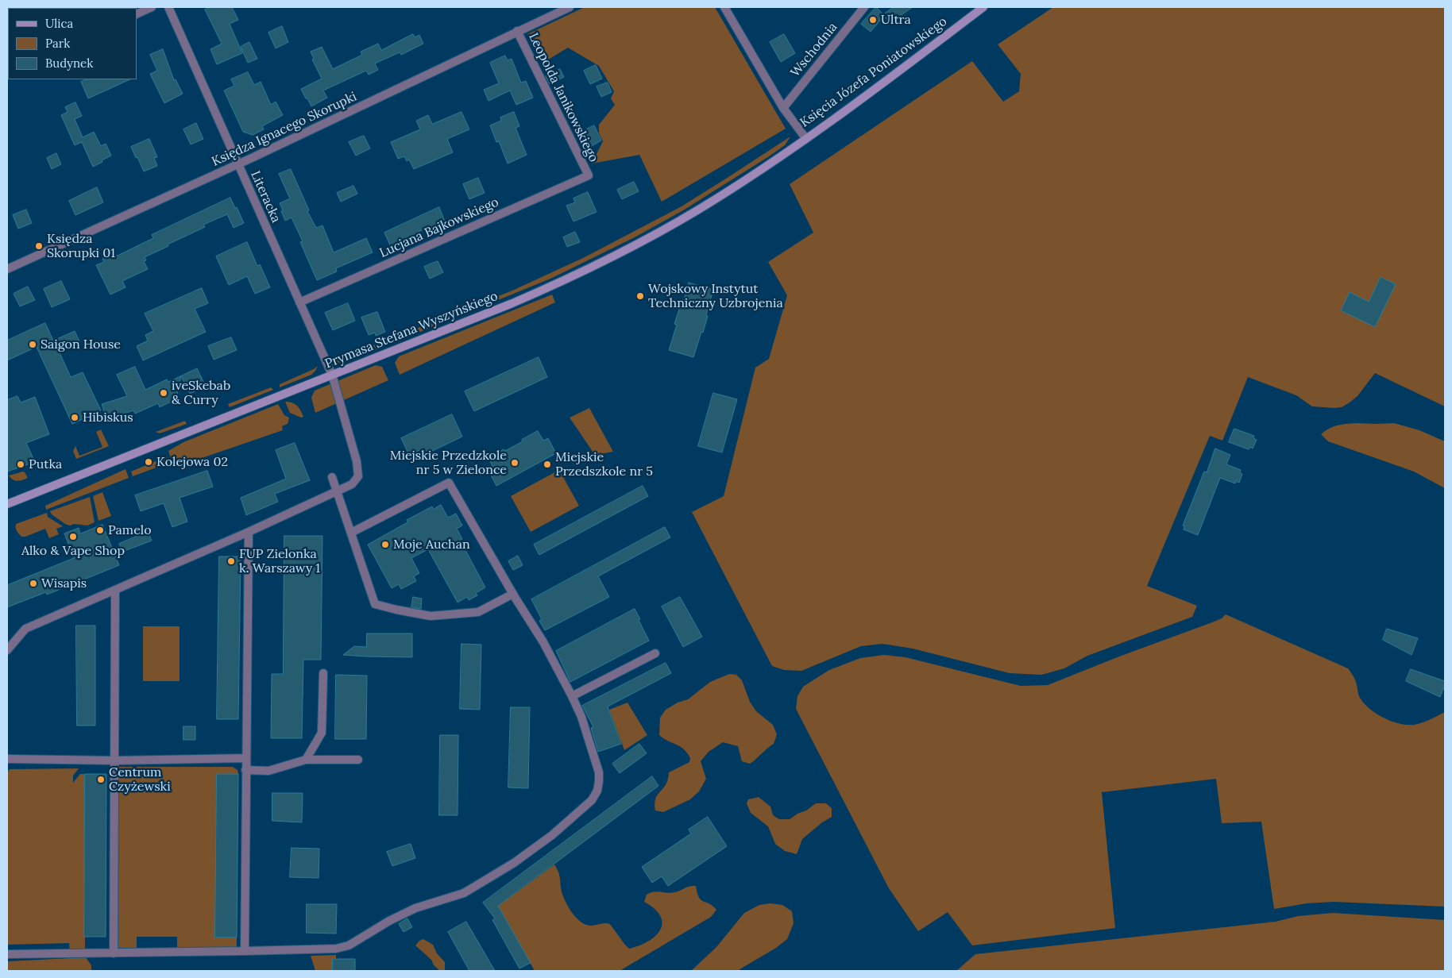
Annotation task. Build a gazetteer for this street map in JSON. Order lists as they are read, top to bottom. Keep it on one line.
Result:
{"streets":{"main road":["Księcia Józefa Poniatowskiego","Prymasa Stefana Wyszyńskiego"],"street":["Wschodnia","Leopolda Janikowskiego","Księdza Ignacego Skorupki","Literacka","Lucjana Bajkowskiego"]},"crossings":[["Wschodnia","Księcia Józefa Poniatowskiego"],["Księcia Józefa Poniatowskiego","Prymasa Stefana Wyszyńskiego"],["Leopolda Janikowskiego","Księdza Ignacego Skorupki"],["Leopolda Janikowskiego","Lucjana Bajkowskiego"],["Księdza Ignacego Skorupki","Literacka"],["Literacka","Lucjana Bajkowskiego"],["Literacka","Prymasa Stefana Wyszyńskiego"]],"places":["Ultra","Księdza Skorupki 01","Wojskowy Instytut Techniczny Uzbrojenia","Saigon House","iveSkebab & Curry","Hibiskus","Kolejowa 02","Miejskie Przedzkole nr 5 w Zielonce","Putka","Miejskie Przedszkole nr 5","Pamelo","Alko & Vape Shop","Moje Auchan","FUP Zielonka k. Warszawy 1","Wisapis","Centrum Czyżewski"],"legend":["Ulica","Park","Budynek"]}
